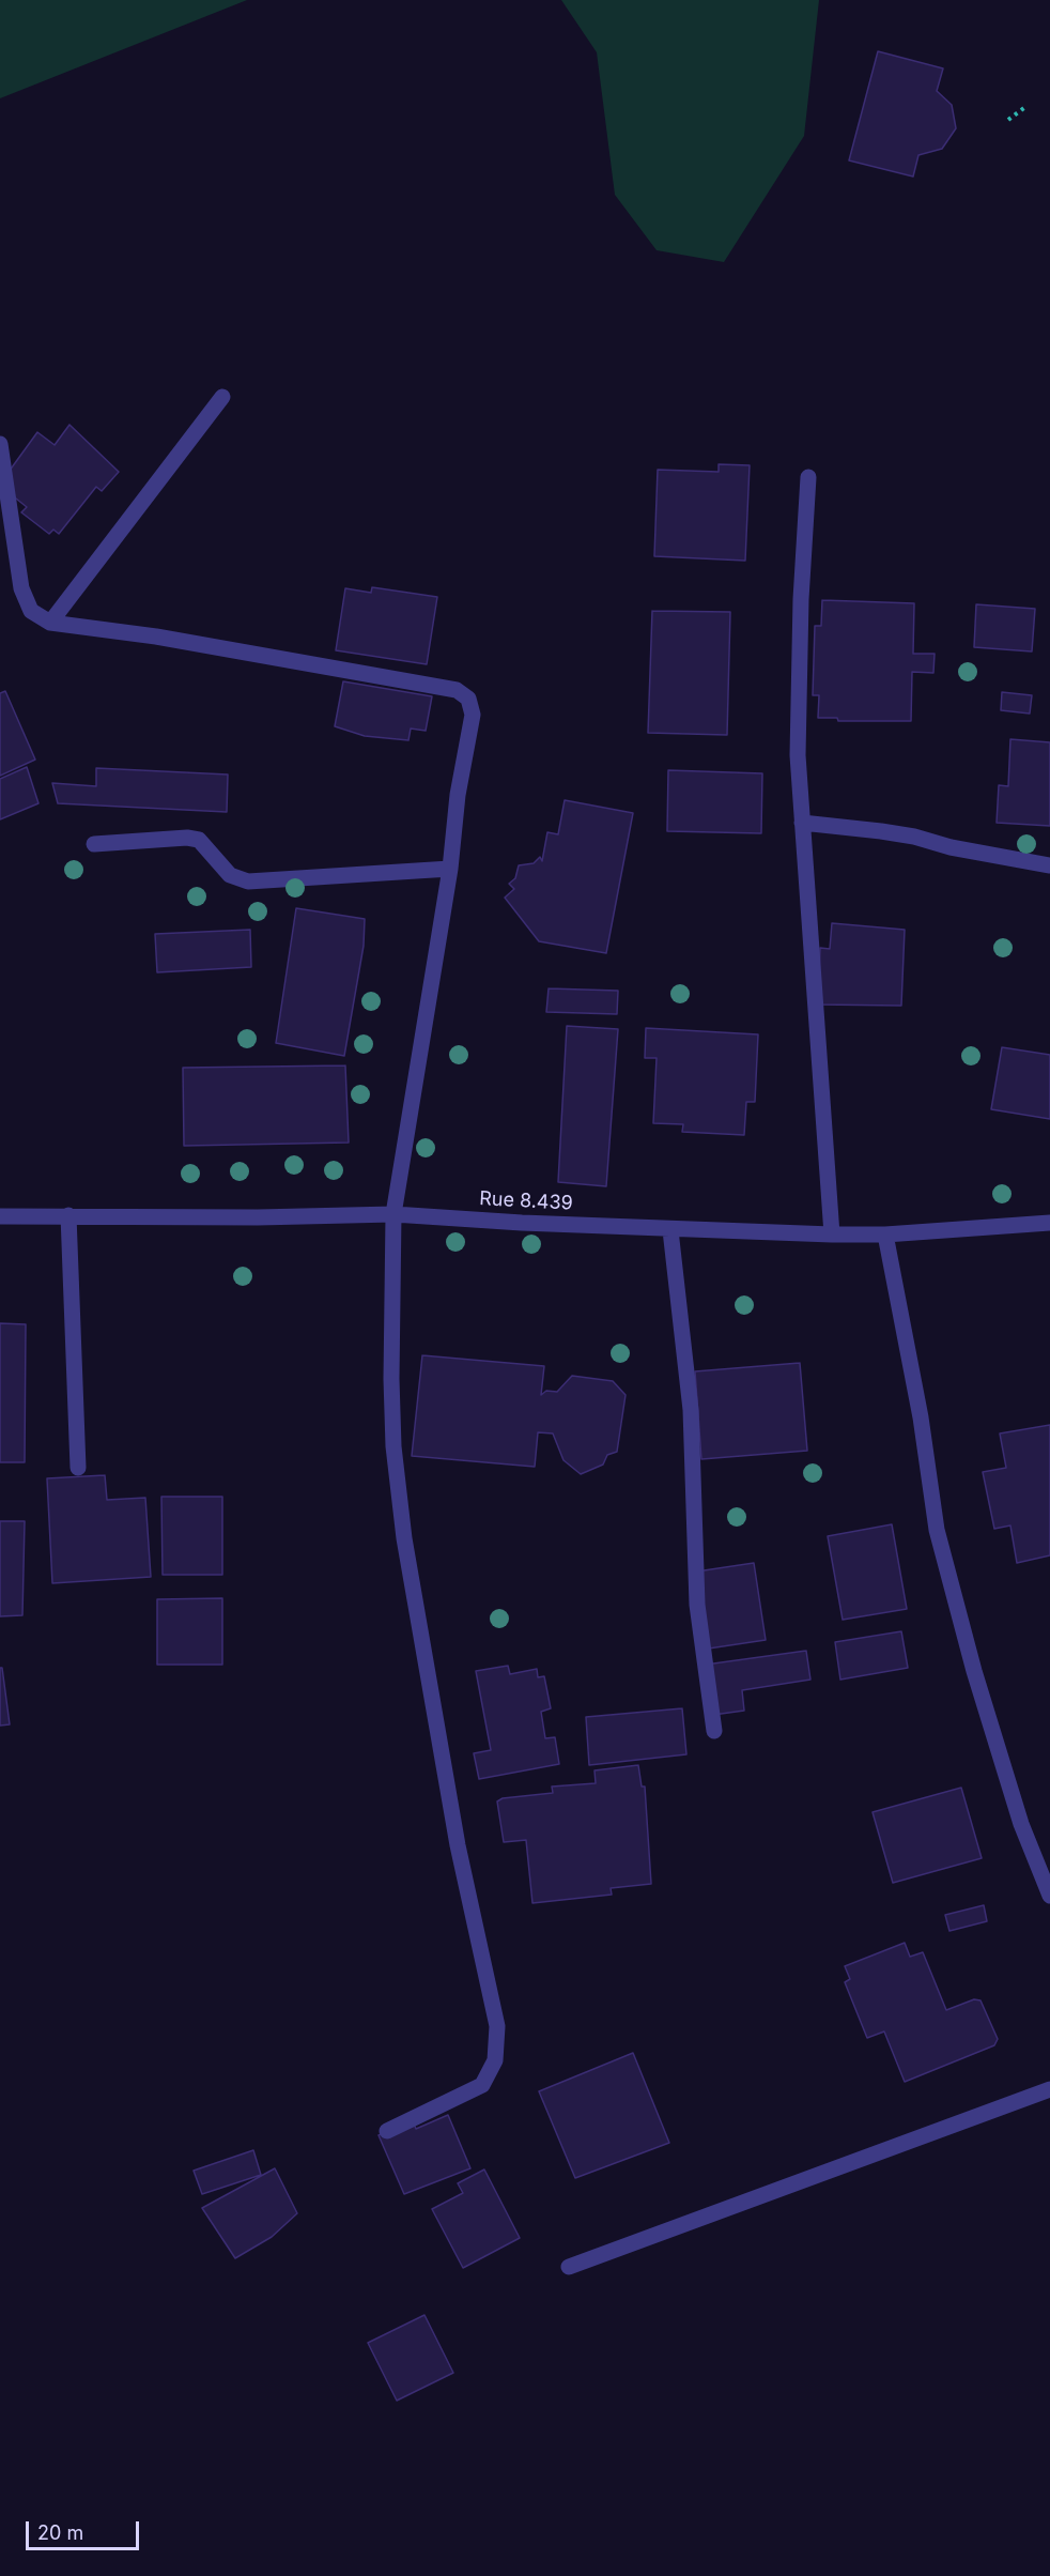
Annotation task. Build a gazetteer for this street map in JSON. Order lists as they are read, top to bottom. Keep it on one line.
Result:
{"streets":{"street":["Rue 8.439"]},"scale_bar":"20 m"}
